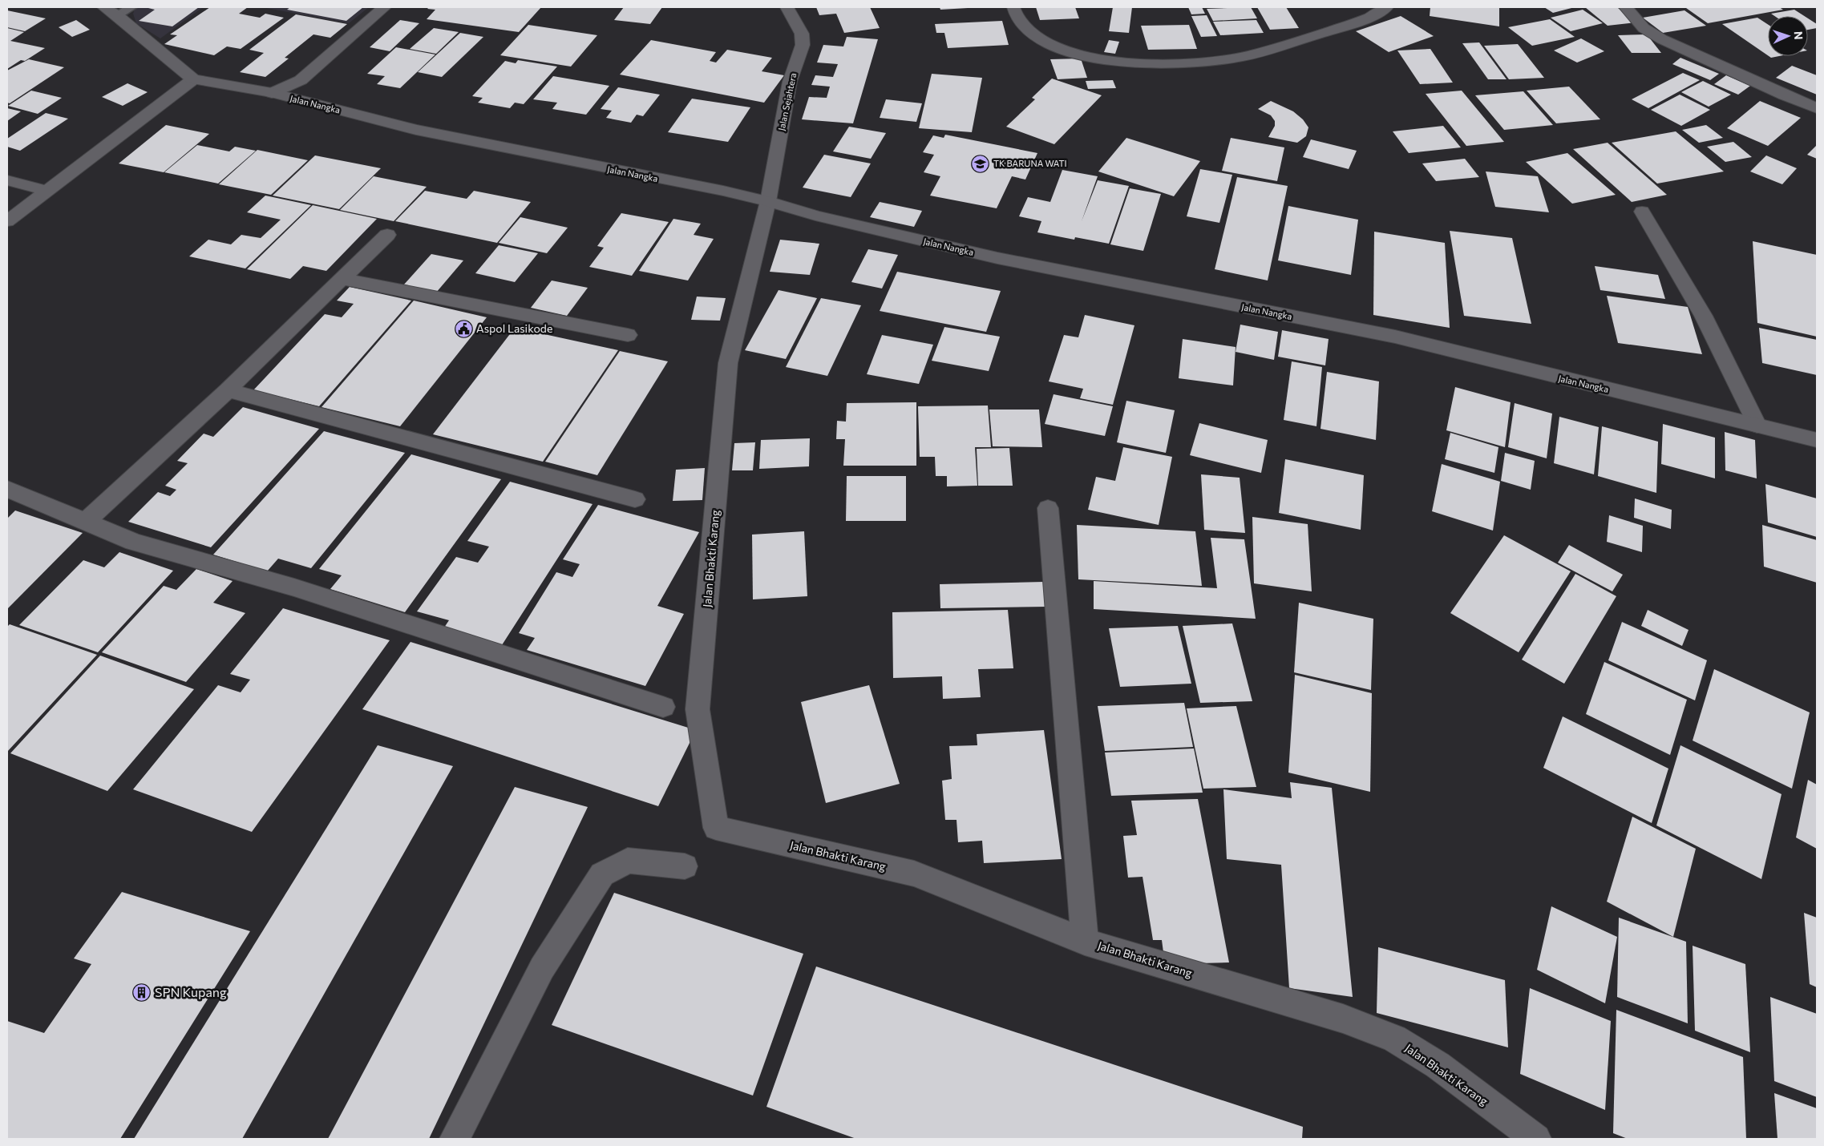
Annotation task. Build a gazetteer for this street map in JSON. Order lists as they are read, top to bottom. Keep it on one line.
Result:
{"streets":{"street":["Jalan Sejahtera","Jalan Nangka","Jalan Bhakti Karang"]},"crossings":[["Jalan Sejahtera","Jalan Nangka"],["Jalan Sejahtera","Jalan Bhakti Karang"],["Jalan Nangka","Jalan Bhakti Karang"]],"places":{"school or university":["TK BARUNA WATI"],"public building":["Aspol Lasikode"],"building":["SPN Kupang"]},"north":"right"}
